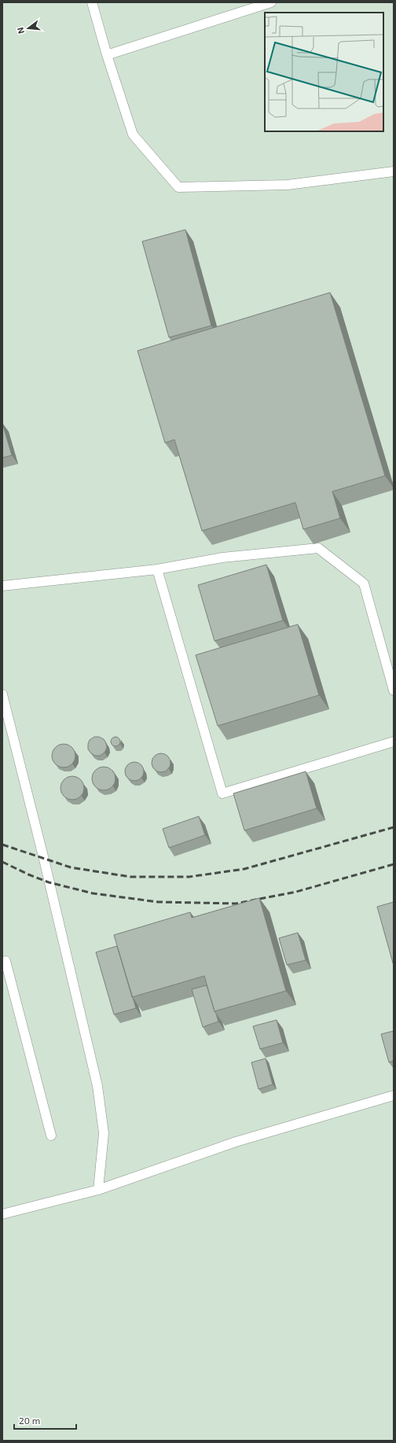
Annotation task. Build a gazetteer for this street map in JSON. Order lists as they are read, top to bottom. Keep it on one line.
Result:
{"scale_bar":"20 m","north":"left"}
